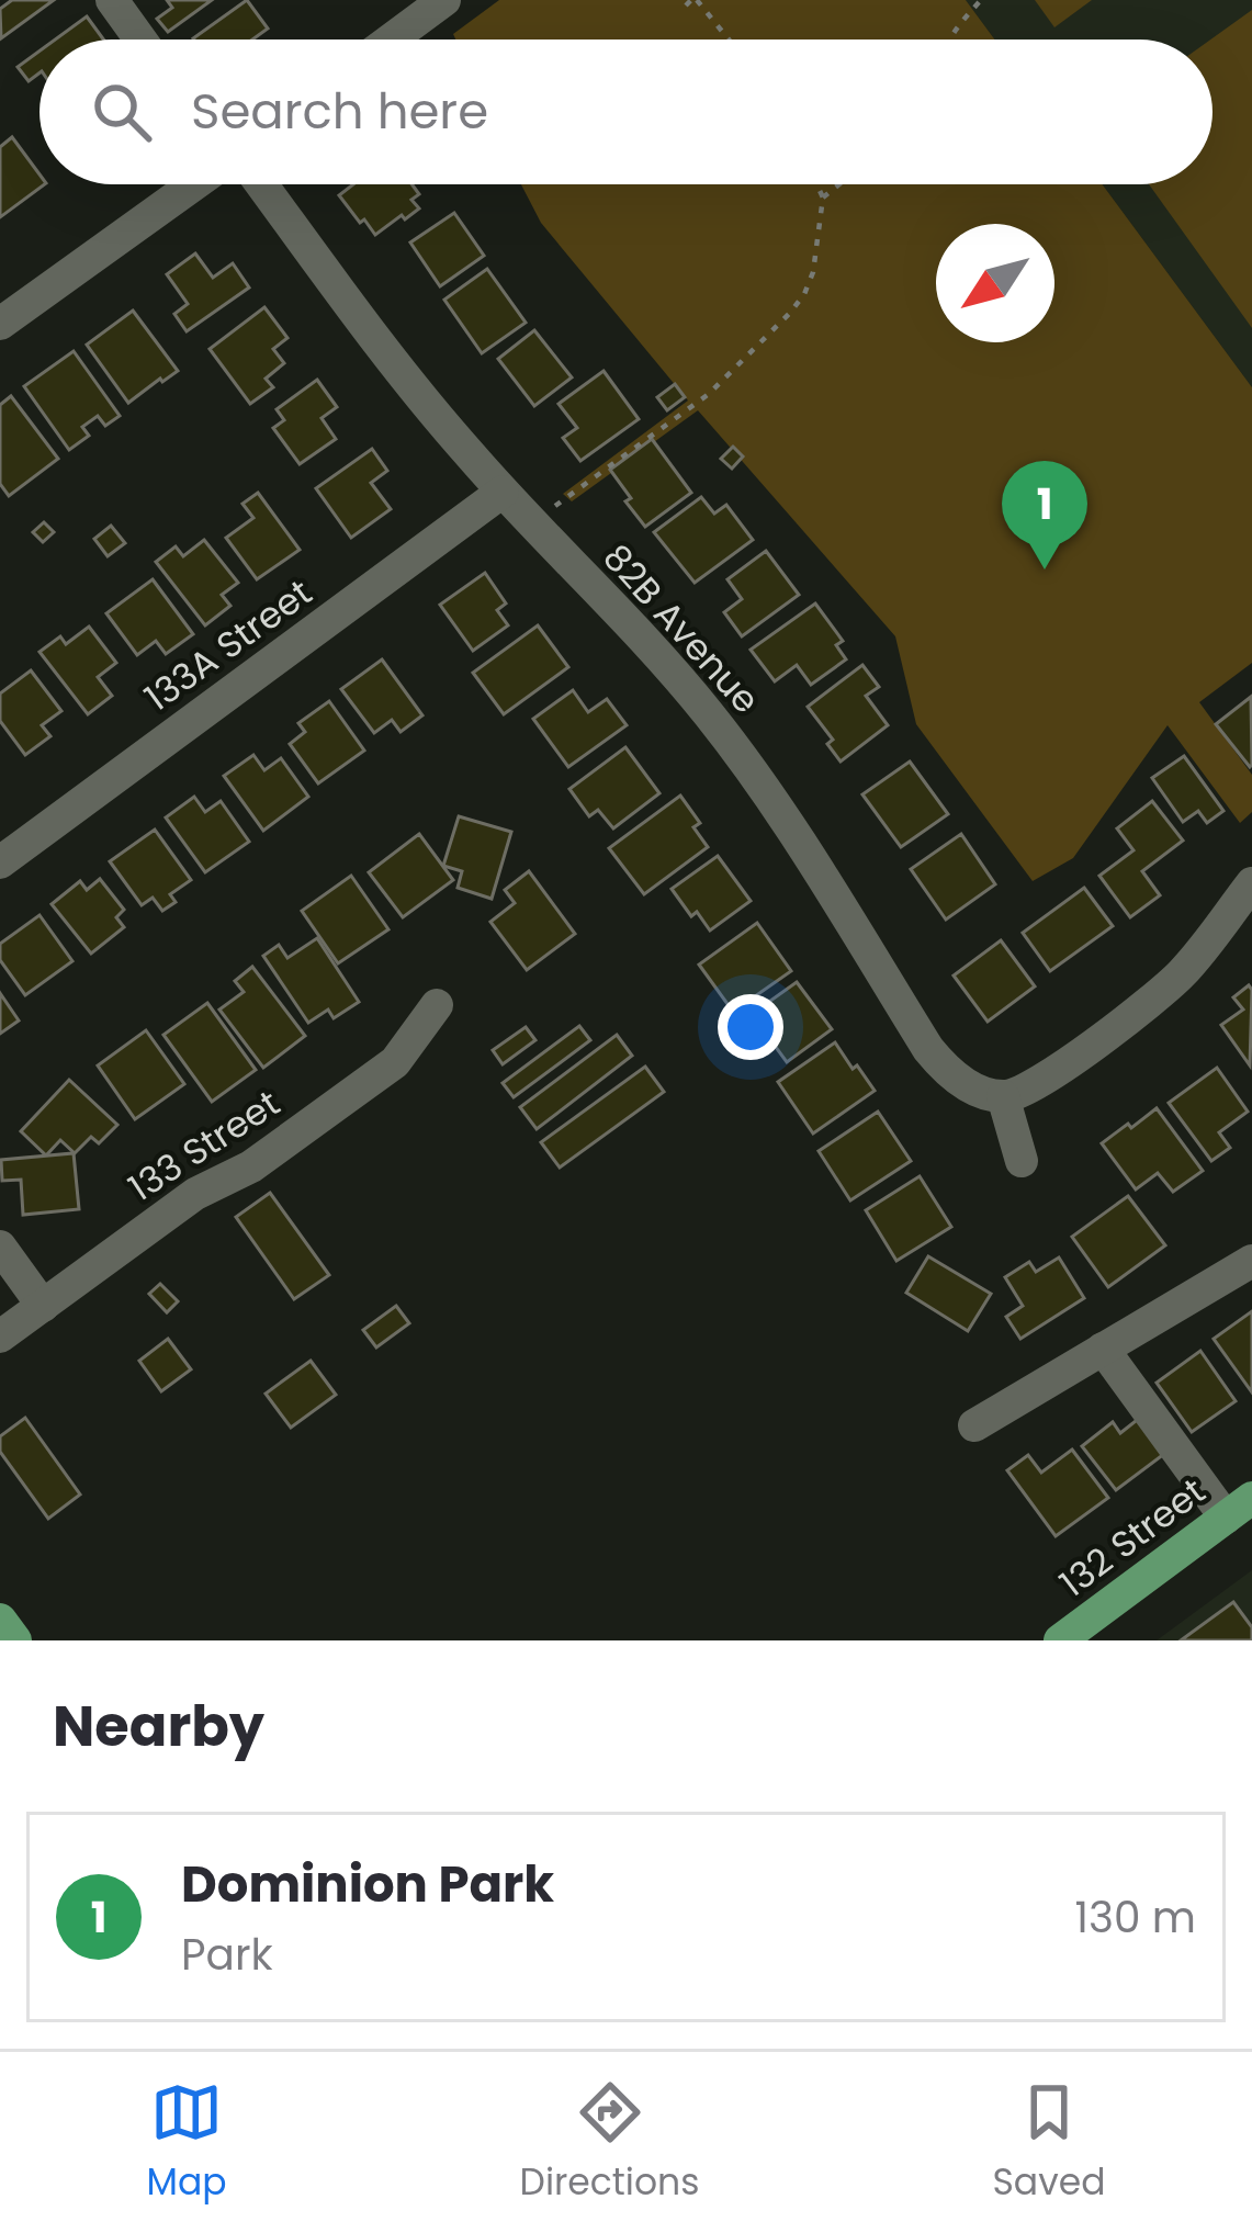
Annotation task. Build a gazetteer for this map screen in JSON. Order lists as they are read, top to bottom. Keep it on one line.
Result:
{"streets":{"main road":["132 Street"],"street":["82B Avenue","133A Street","133 Street"]},"crossings":[["82B Avenue","133A Street"]],"north":"bottom left","page":{"search":"Search here","pins":"1","heading":"Nearby","list":[{"mark":"1","name":"Dominion Park","note":"Park","value":"130 m"}],"nav":["Map","Directions","Saved"]}}
